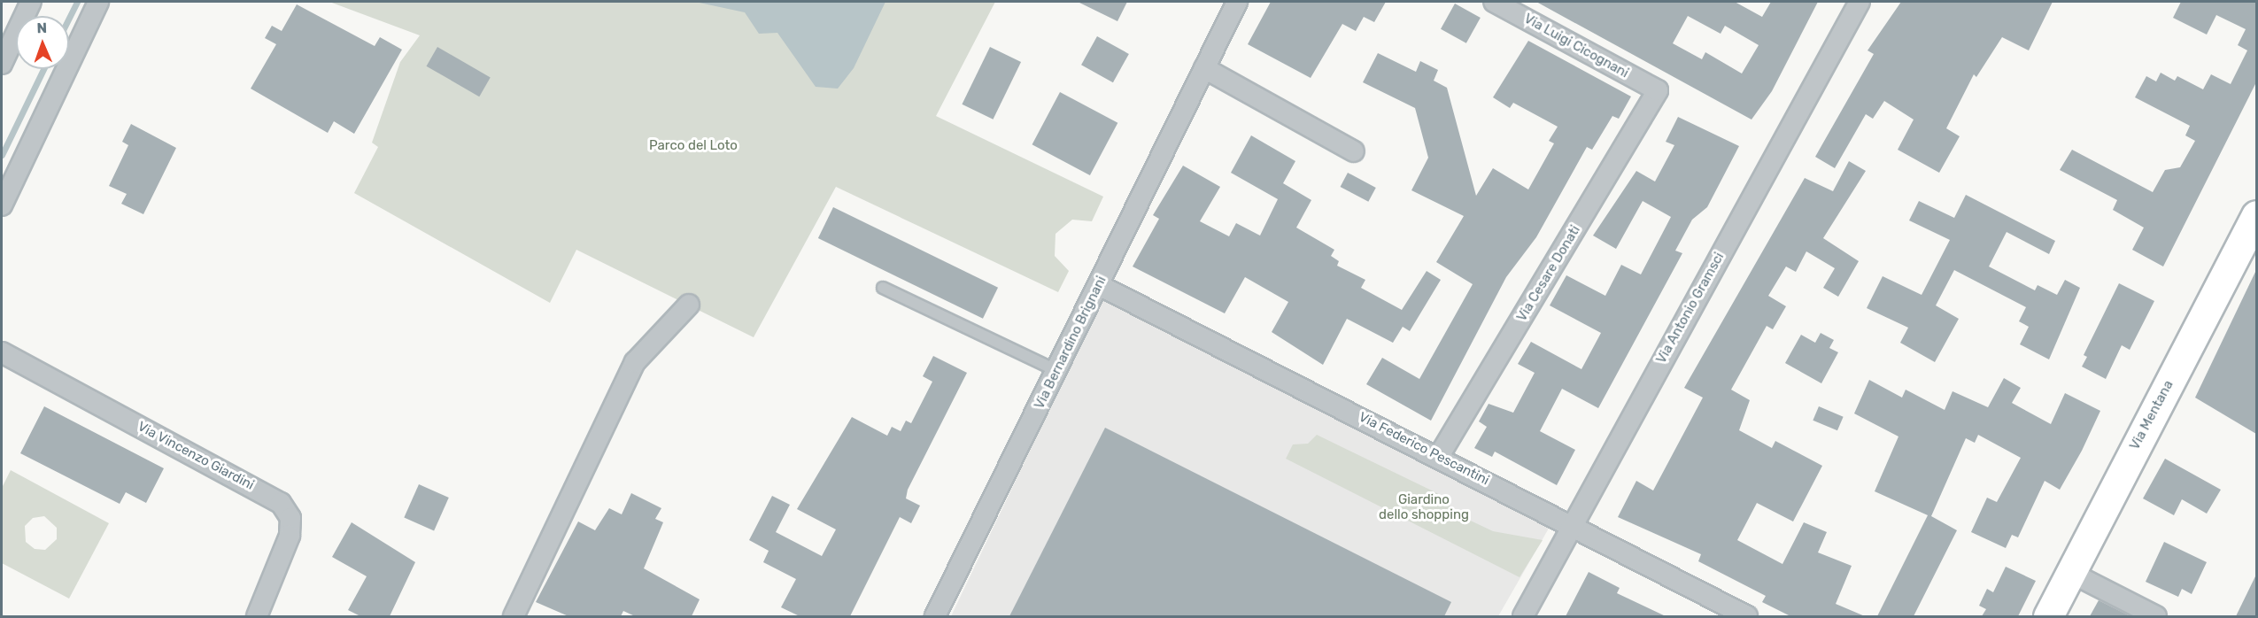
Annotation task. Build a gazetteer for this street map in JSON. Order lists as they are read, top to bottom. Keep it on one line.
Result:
{"streets":{"main road":["Via Mentana"],"street":["Via Luigi Cicognani","Via Cesare Donati","Via Antonio Gramsci","Via Bernardino Brignani","Via Federico Pescantini","Via Vincenzo Giardini"]},"crossings":[["Via Luigi Cicognani","Via Cesare Donati"],["Via Cesare Donati","Via Federico Pescantini"],["Via Antonio Gramsci","Via Federico Pescantini"],["Via Bernardino Brignani","Via Federico Pescantini"]],"parks":["Parco del Loto","Giardino dello shopping"],"north":"top"}
